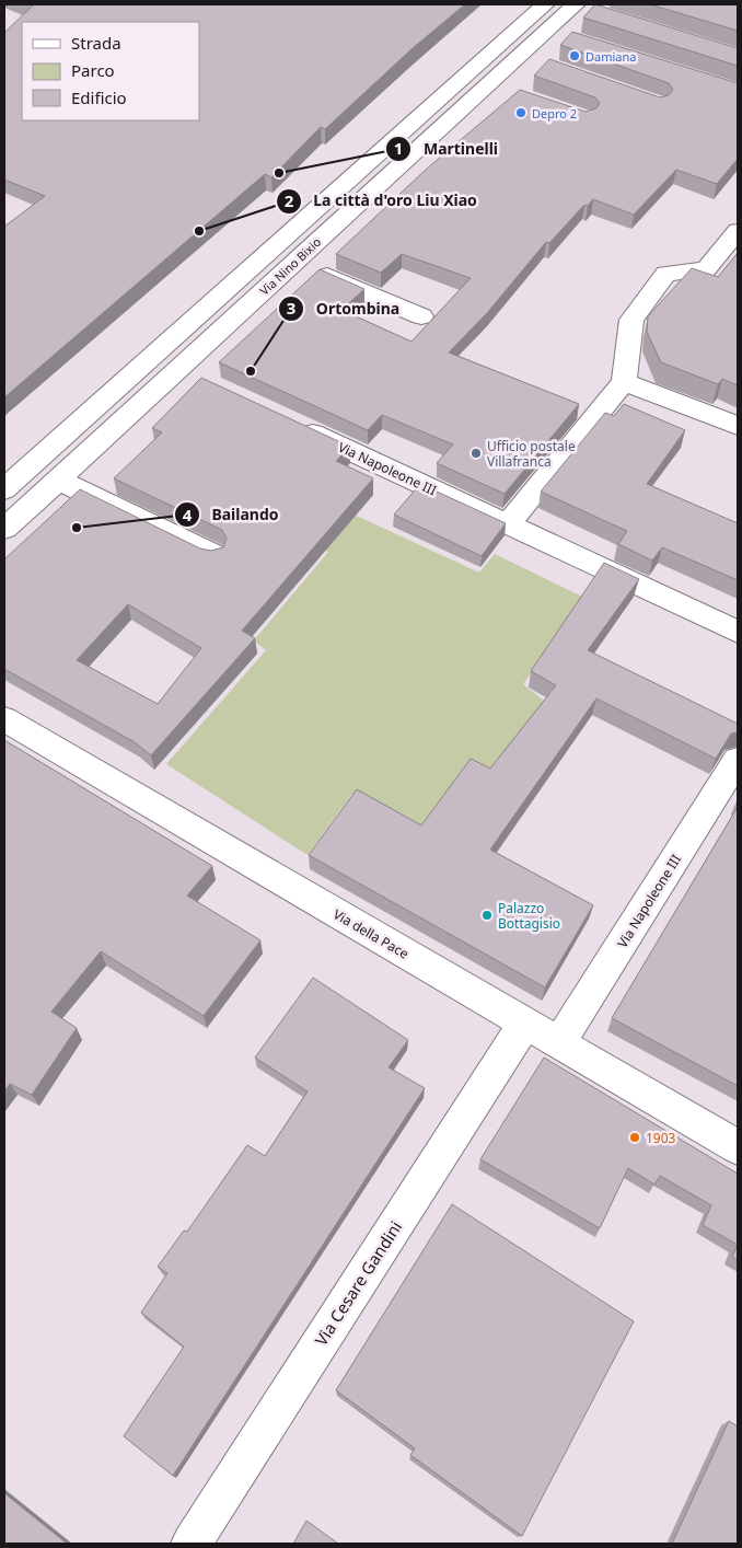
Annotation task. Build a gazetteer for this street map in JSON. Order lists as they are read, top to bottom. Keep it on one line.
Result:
{"streets":{"street":["Via Nino Bixio","Via Napoleone III","Via della Pace","Via Cesare Gandini"]},"crossings":[["Via Napoleone III","Via della Pace"],["Via della Pace","Via Cesare Gandini"]],"places":["Damiana","Depro 2","Martinelli","La città d'oro Liu Xiao","Ortombina","Ufficio postale Villafranca","Bailando","Palazzo Bottagisio","1903"],"legend":["Strada","Parco","Edificio"]}
